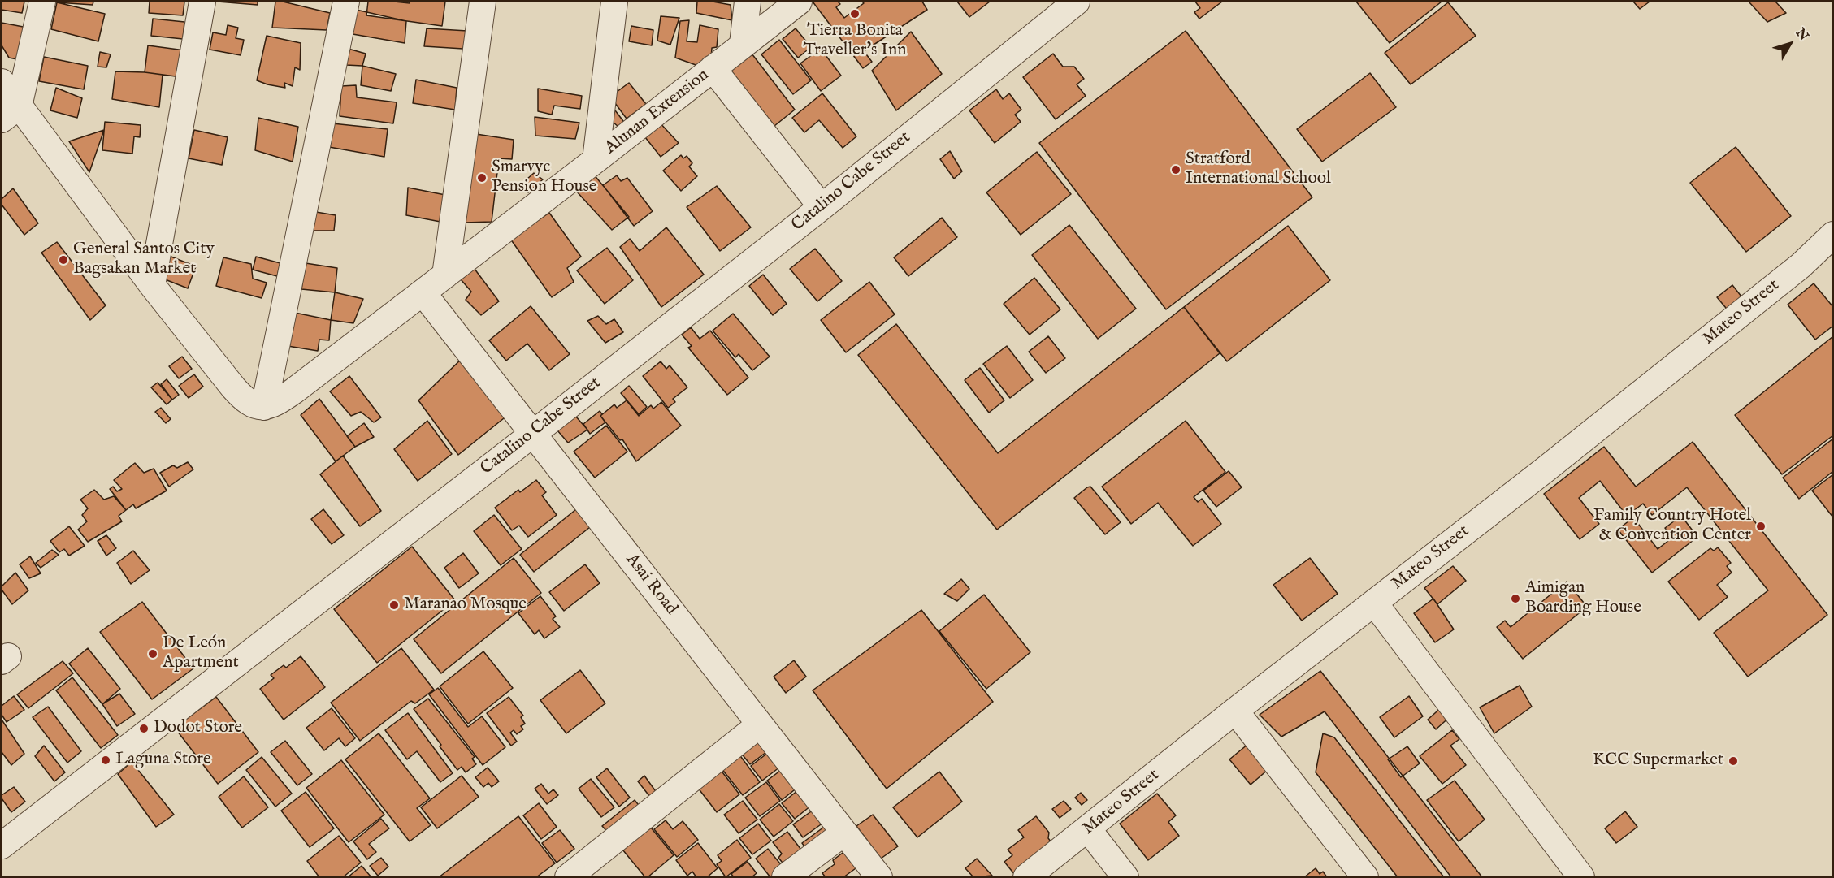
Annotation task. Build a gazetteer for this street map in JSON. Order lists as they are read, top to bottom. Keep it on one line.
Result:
{"streets":{"street":["Alunan Extension","Catalino Cabe Street","Mateo Street","Asai Road"]},"crossings":[["Alunan Extension","Asai Road"],["Catalino Cabe Street","Asai Road"]],"places":["Tierra Bonita Traveller's Inn","Stratford International School","Smarvyc Pension House","General Santos City Bagsakan Market","Family Country Hotel & Convention Center","Aimigan Boarding House","Maranao Mosque","De León Apartment","Dodot Store","Laguna Store","KCC Supermarket"],"north":"top right"}
